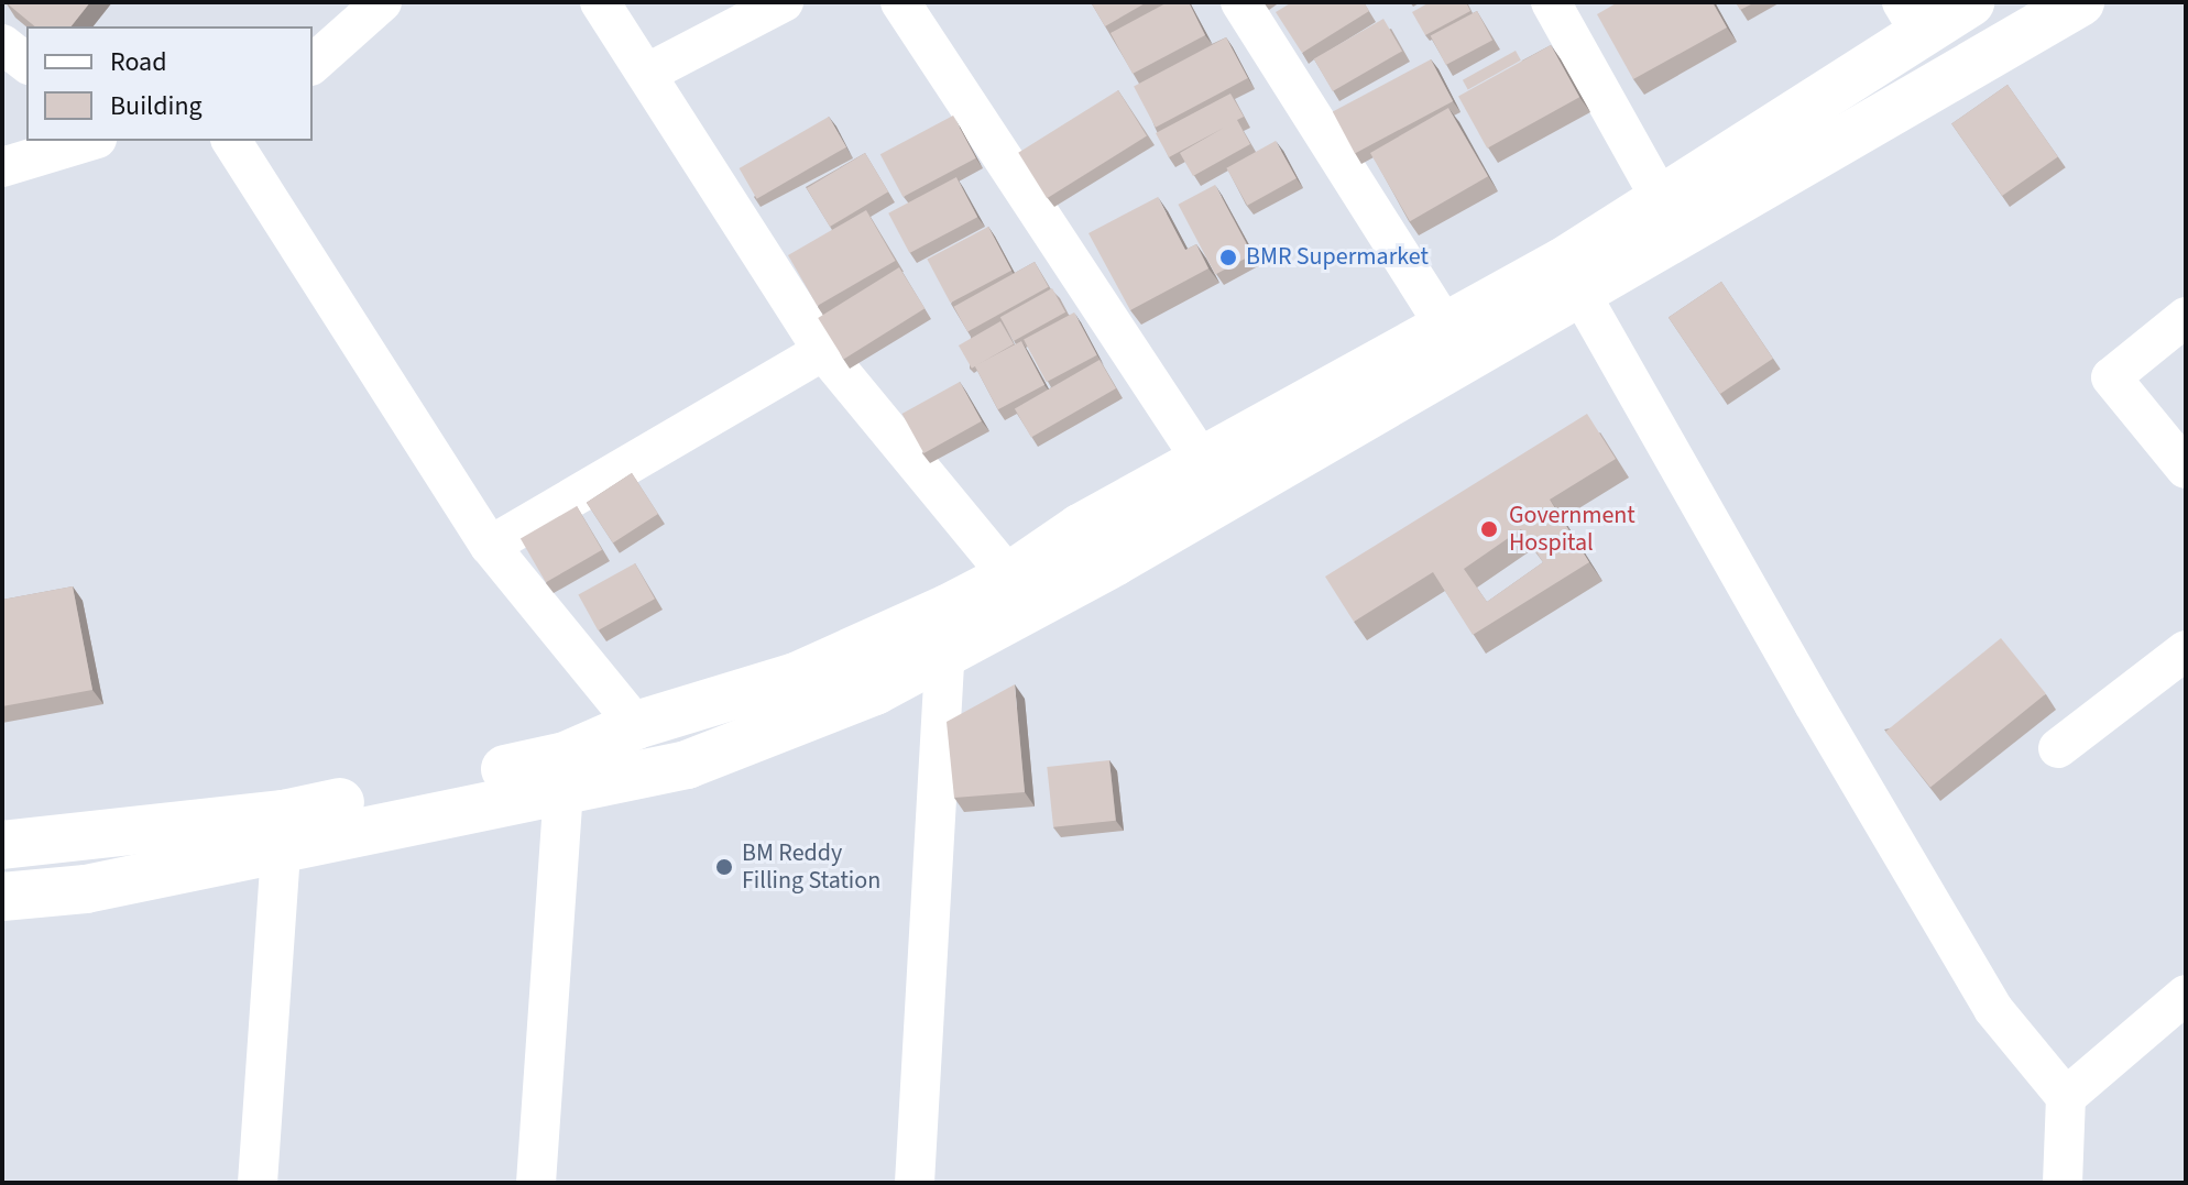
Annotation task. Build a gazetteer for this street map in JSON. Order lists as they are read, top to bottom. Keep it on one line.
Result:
{"places":["BMR Supermarket","Government Hospital","BM Reddy Filling Station"],"legend":["Road","Building"]}
